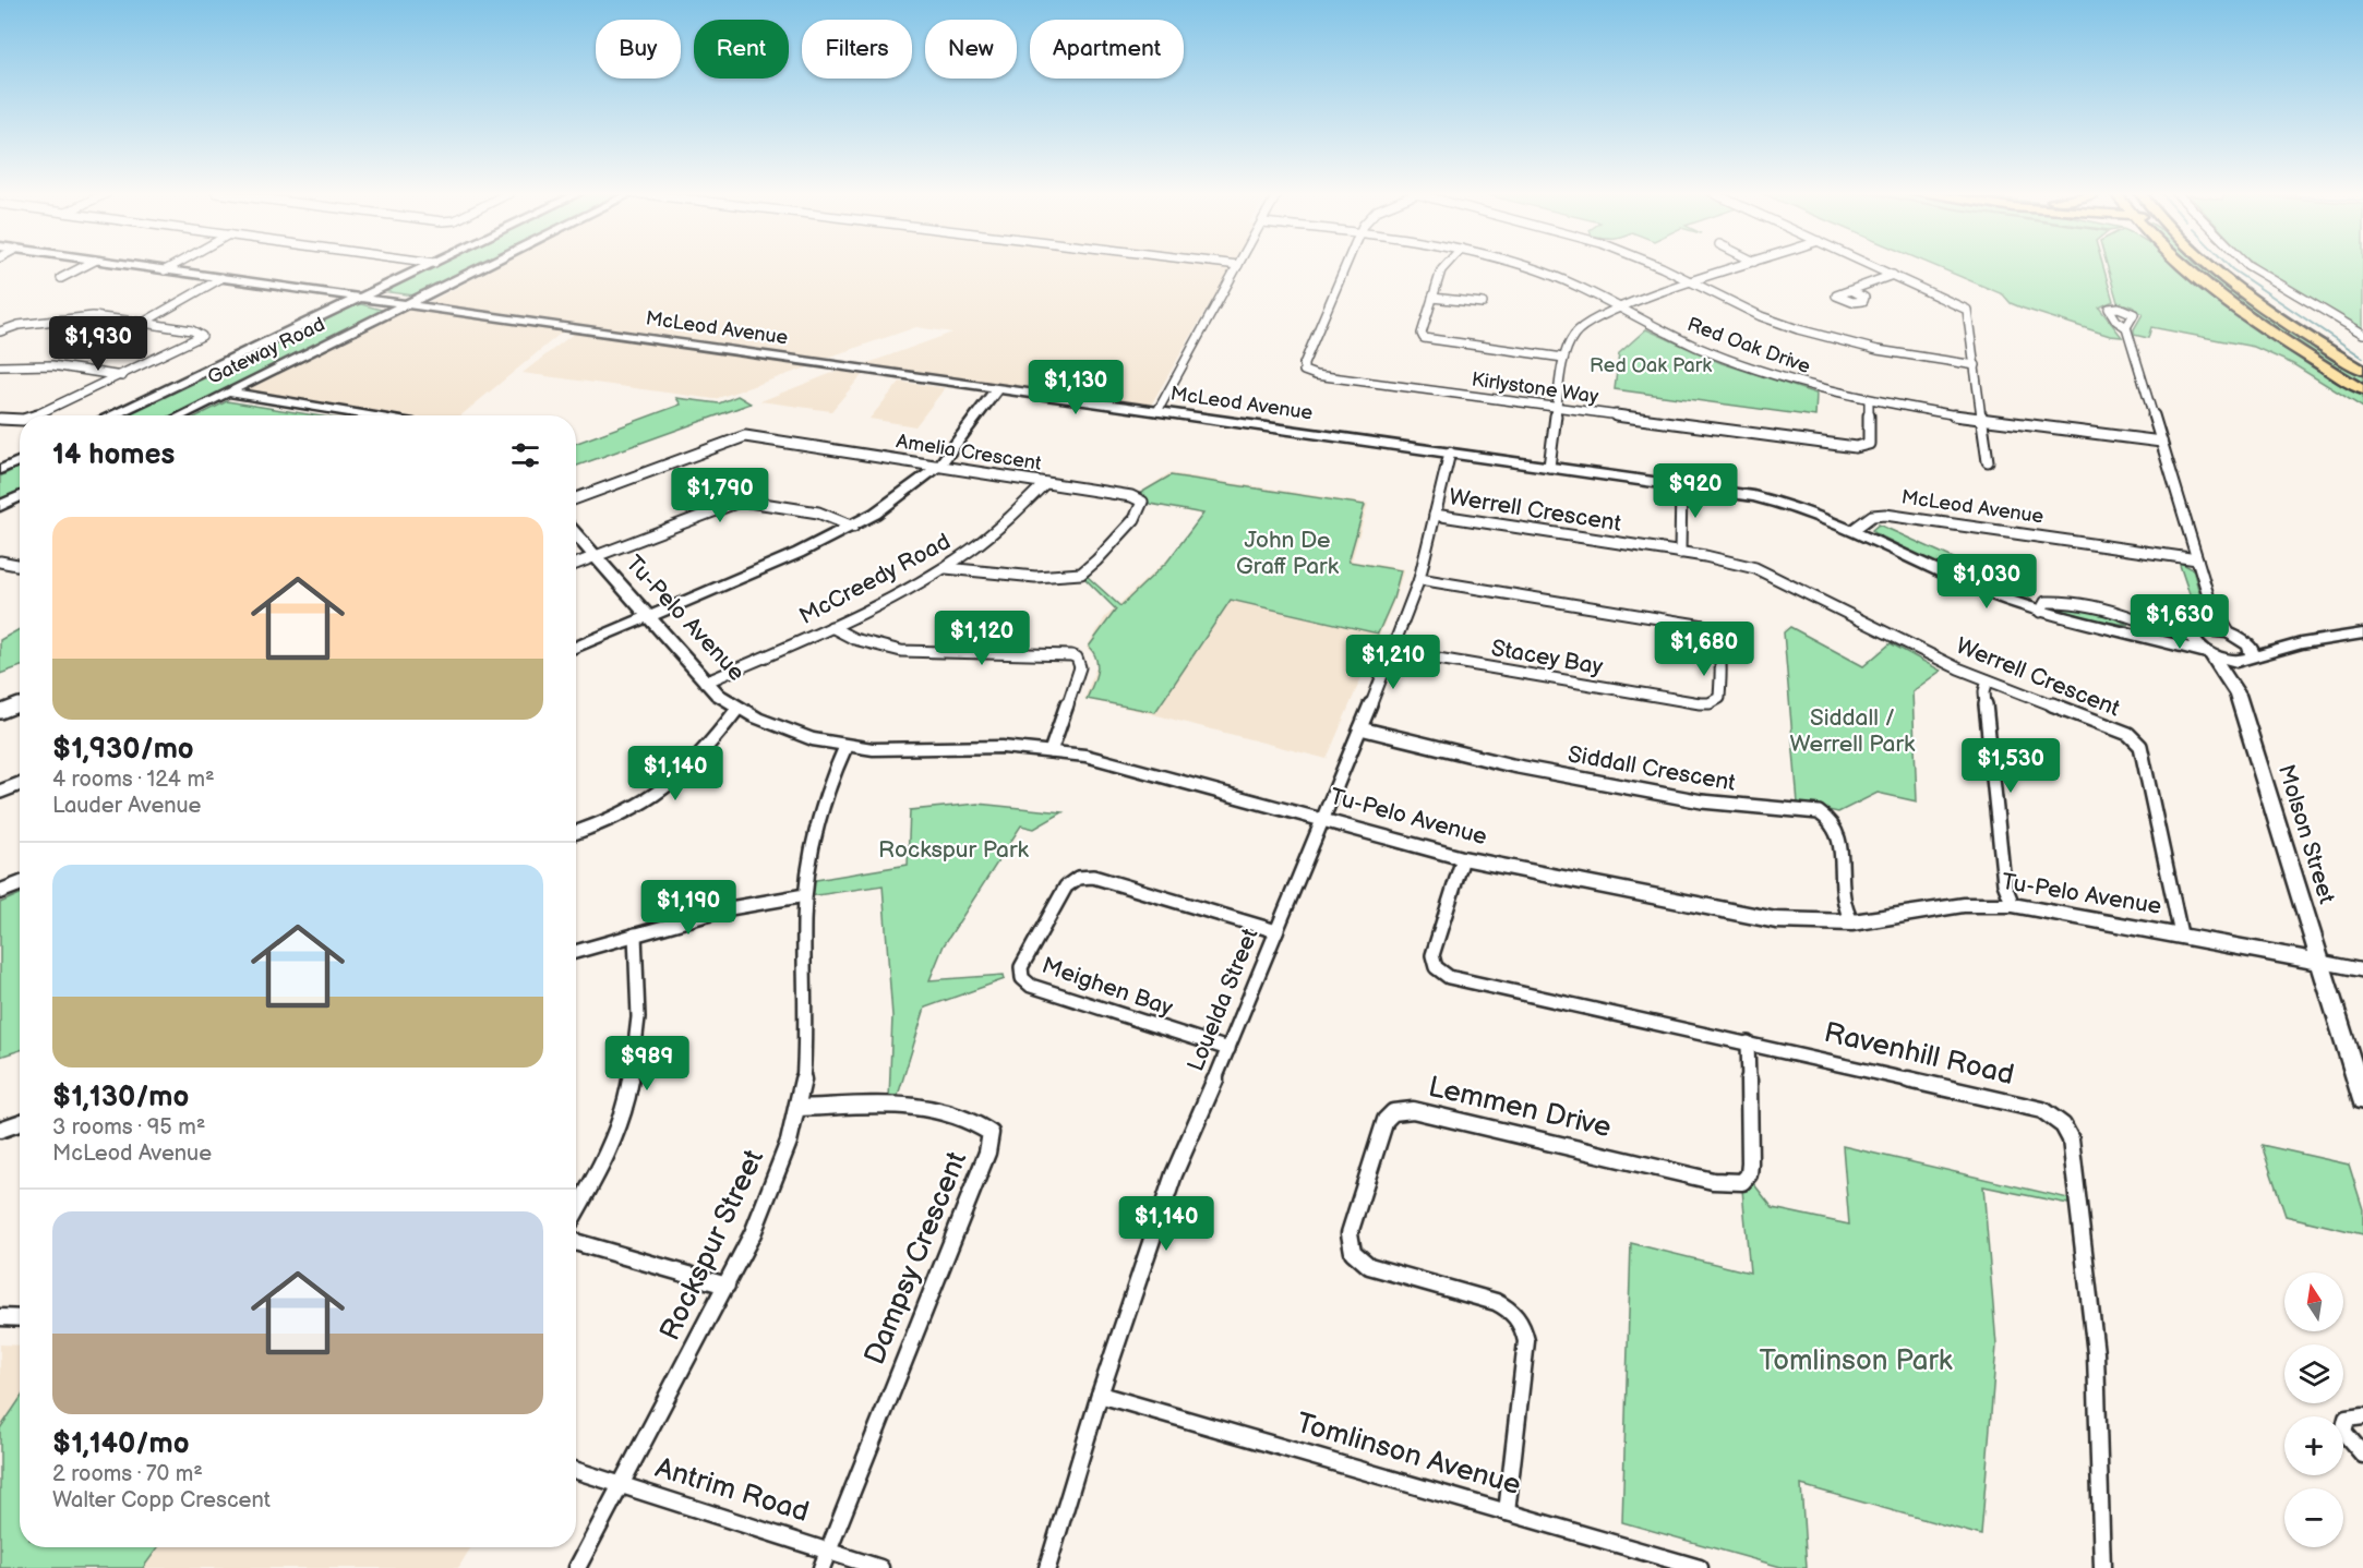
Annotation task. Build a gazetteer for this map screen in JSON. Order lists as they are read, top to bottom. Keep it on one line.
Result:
{"streets":{"street":["McLeod Avenue","Red Oak Drive","Gateway Road","Kirlystone Way","Amelia Crescent","Werrell Crescent","McCreedy Road","Tu-Pelo Avenue","Stacey Bay","Siddall Crescent","Molson Street","Meighen Bay","Louelda Street","Ravenhill Road","Lemmen Drive","Rockspur Street","Dampsy Crescent","Tomlinson Avenue","Antrim Road"]},"crossings":[["McLeod Avenue","Gateway Road"],["McLeod Avenue","Louelda Street"],["Red Oak Drive","Kirlystone Way"],["Amelia Crescent","McCreedy Road"],["Werrell Crescent","Tu-Pelo Avenue"],["Werrell Crescent","Louelda Street"],["McCreedy Road","Tu-Pelo Avenue"],["Tu-Pelo Avenue","Siddall Crescent"],["Tu-Pelo Avenue","Molson Street"],["Tu-Pelo Avenue","Louelda Street"],["Tu-Pelo Avenue","Ravenhill Road"],["Tu-Pelo Avenue","Rockspur Street"],["Stacey Bay","Louelda Street"],["Siddall Crescent","Louelda Street"],["Meighen Bay","Louelda Street"],["Louelda Street","Tomlinson Avenue"],["Ravenhill Road","Lemmen Drive"],["Lemmen Drive","Tomlinson Avenue"],["Rockspur Street","Dampsy Crescent"],["Rockspur Street","Antrim Road"],["Dampsy Crescent","Antrim Road"]],"parks":["Red Oak Park","John De Graff Park","Siddall / Werrell Park","Rockspur Park","Tomlinson Park"],"north":"top","page":{"chip":["Buy","Rent","Filters","New","Apartment"],"price":["$1,930","$1,130","$920","$1,790","$1,030","$1,630","$1,120","$1,680","$1,210","$1,530","$1,140","$1,190","$989","$1,140"],"heading":"14 homes","list":[{"name":"$1,930/mo","note":"4 rooms · 124 m² · Lauder Avenue"},{"name":"$1,130/mo","note":"3 rooms · 95 m² · McLeod Avenue"},{"name":"$1,140/mo","note":"2 rooms · 70 m² · Walter Copp Crescent"}],"map_buttons":["+","−"]}}
